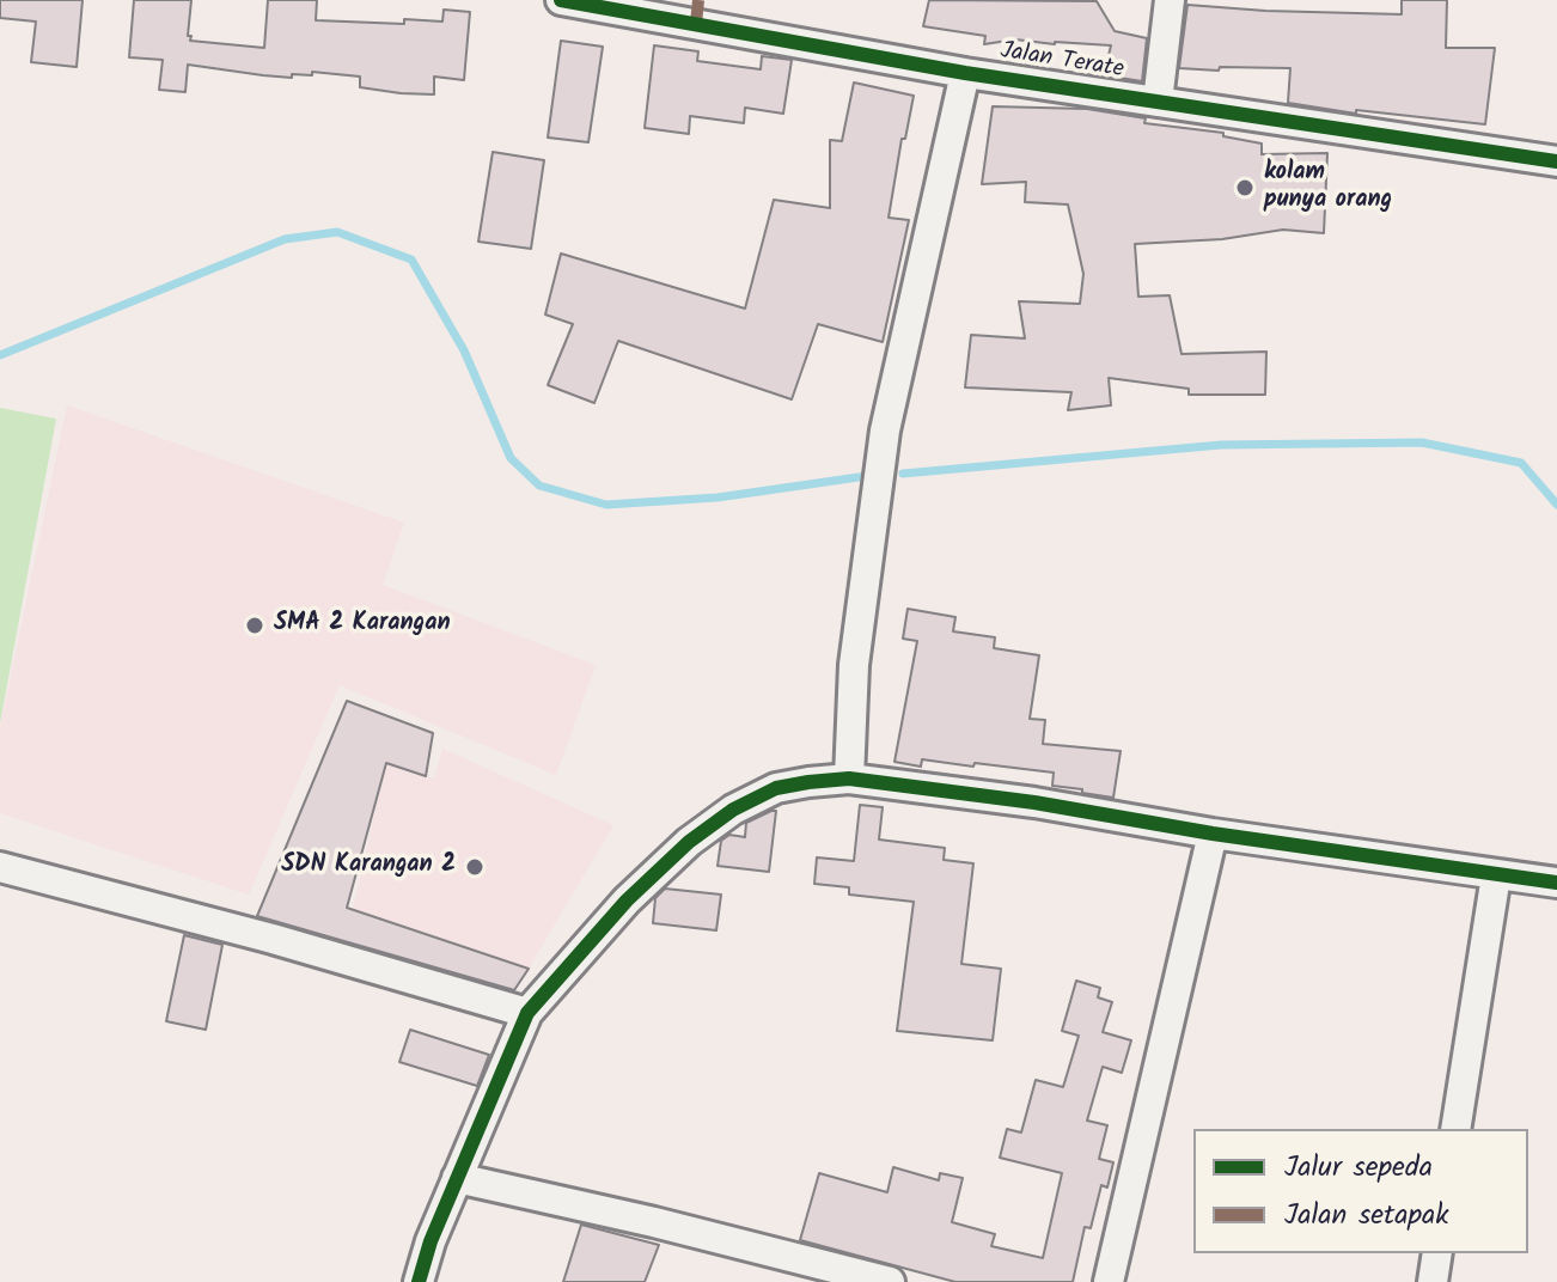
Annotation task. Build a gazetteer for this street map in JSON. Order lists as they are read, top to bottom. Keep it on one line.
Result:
{"streets":{"street":["Jalan Terate"]},"places":["kolam punya orang","SMA 2 Karangan","SDN Karangan 2"],"legend":["Jalur sepeda","Jalan setapak"]}
